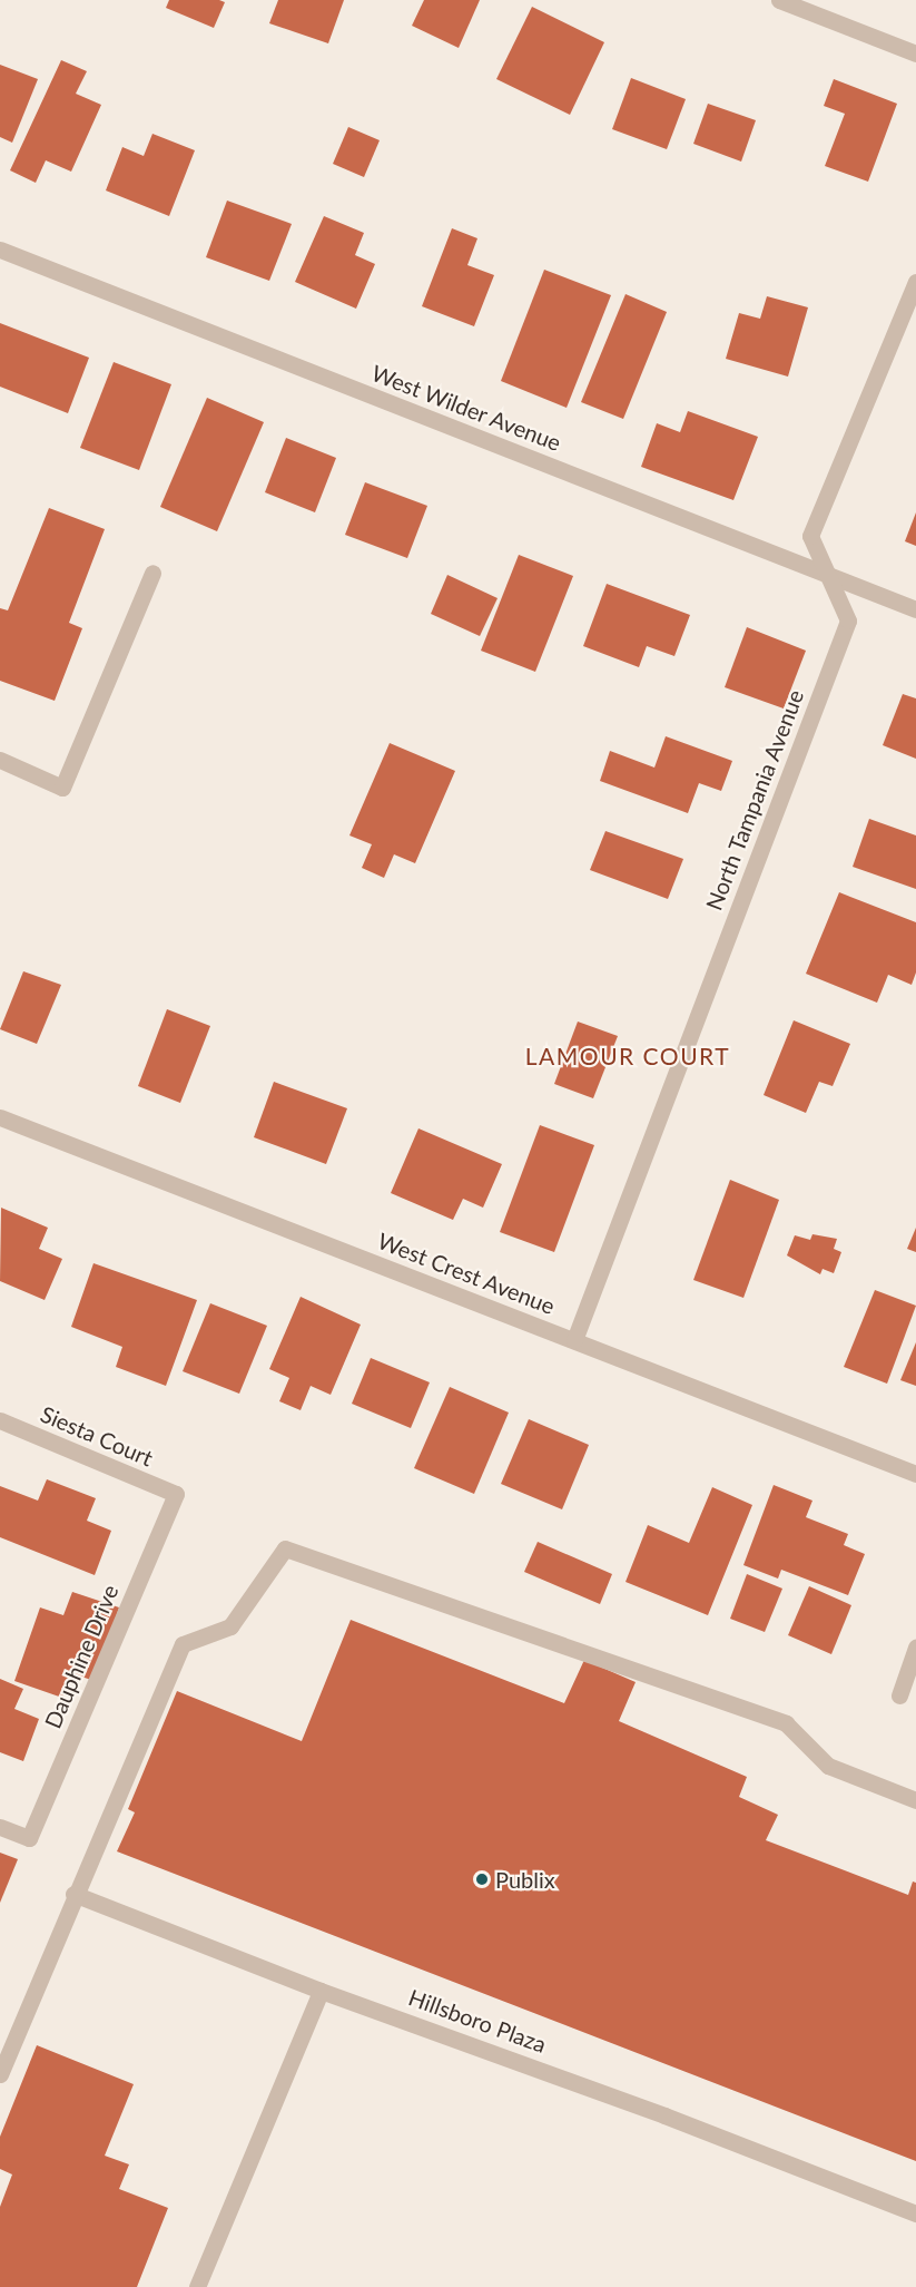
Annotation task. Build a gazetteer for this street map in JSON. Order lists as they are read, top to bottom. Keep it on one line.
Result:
{"streets":{"street":["West Wilder Avenue","North Tampania Avenue","West Crest Avenue","Siesta Court","Dauphine Drive","Hillsboro Plaza"]},"crossings":[["West Wilder Avenue","North Tampania Avenue"],["North Tampania Avenue","West Crest Avenue"],["Siesta Court","Dauphine Drive"]],"districts":["LAMOUR COURT"],"places":["Publix"]}
